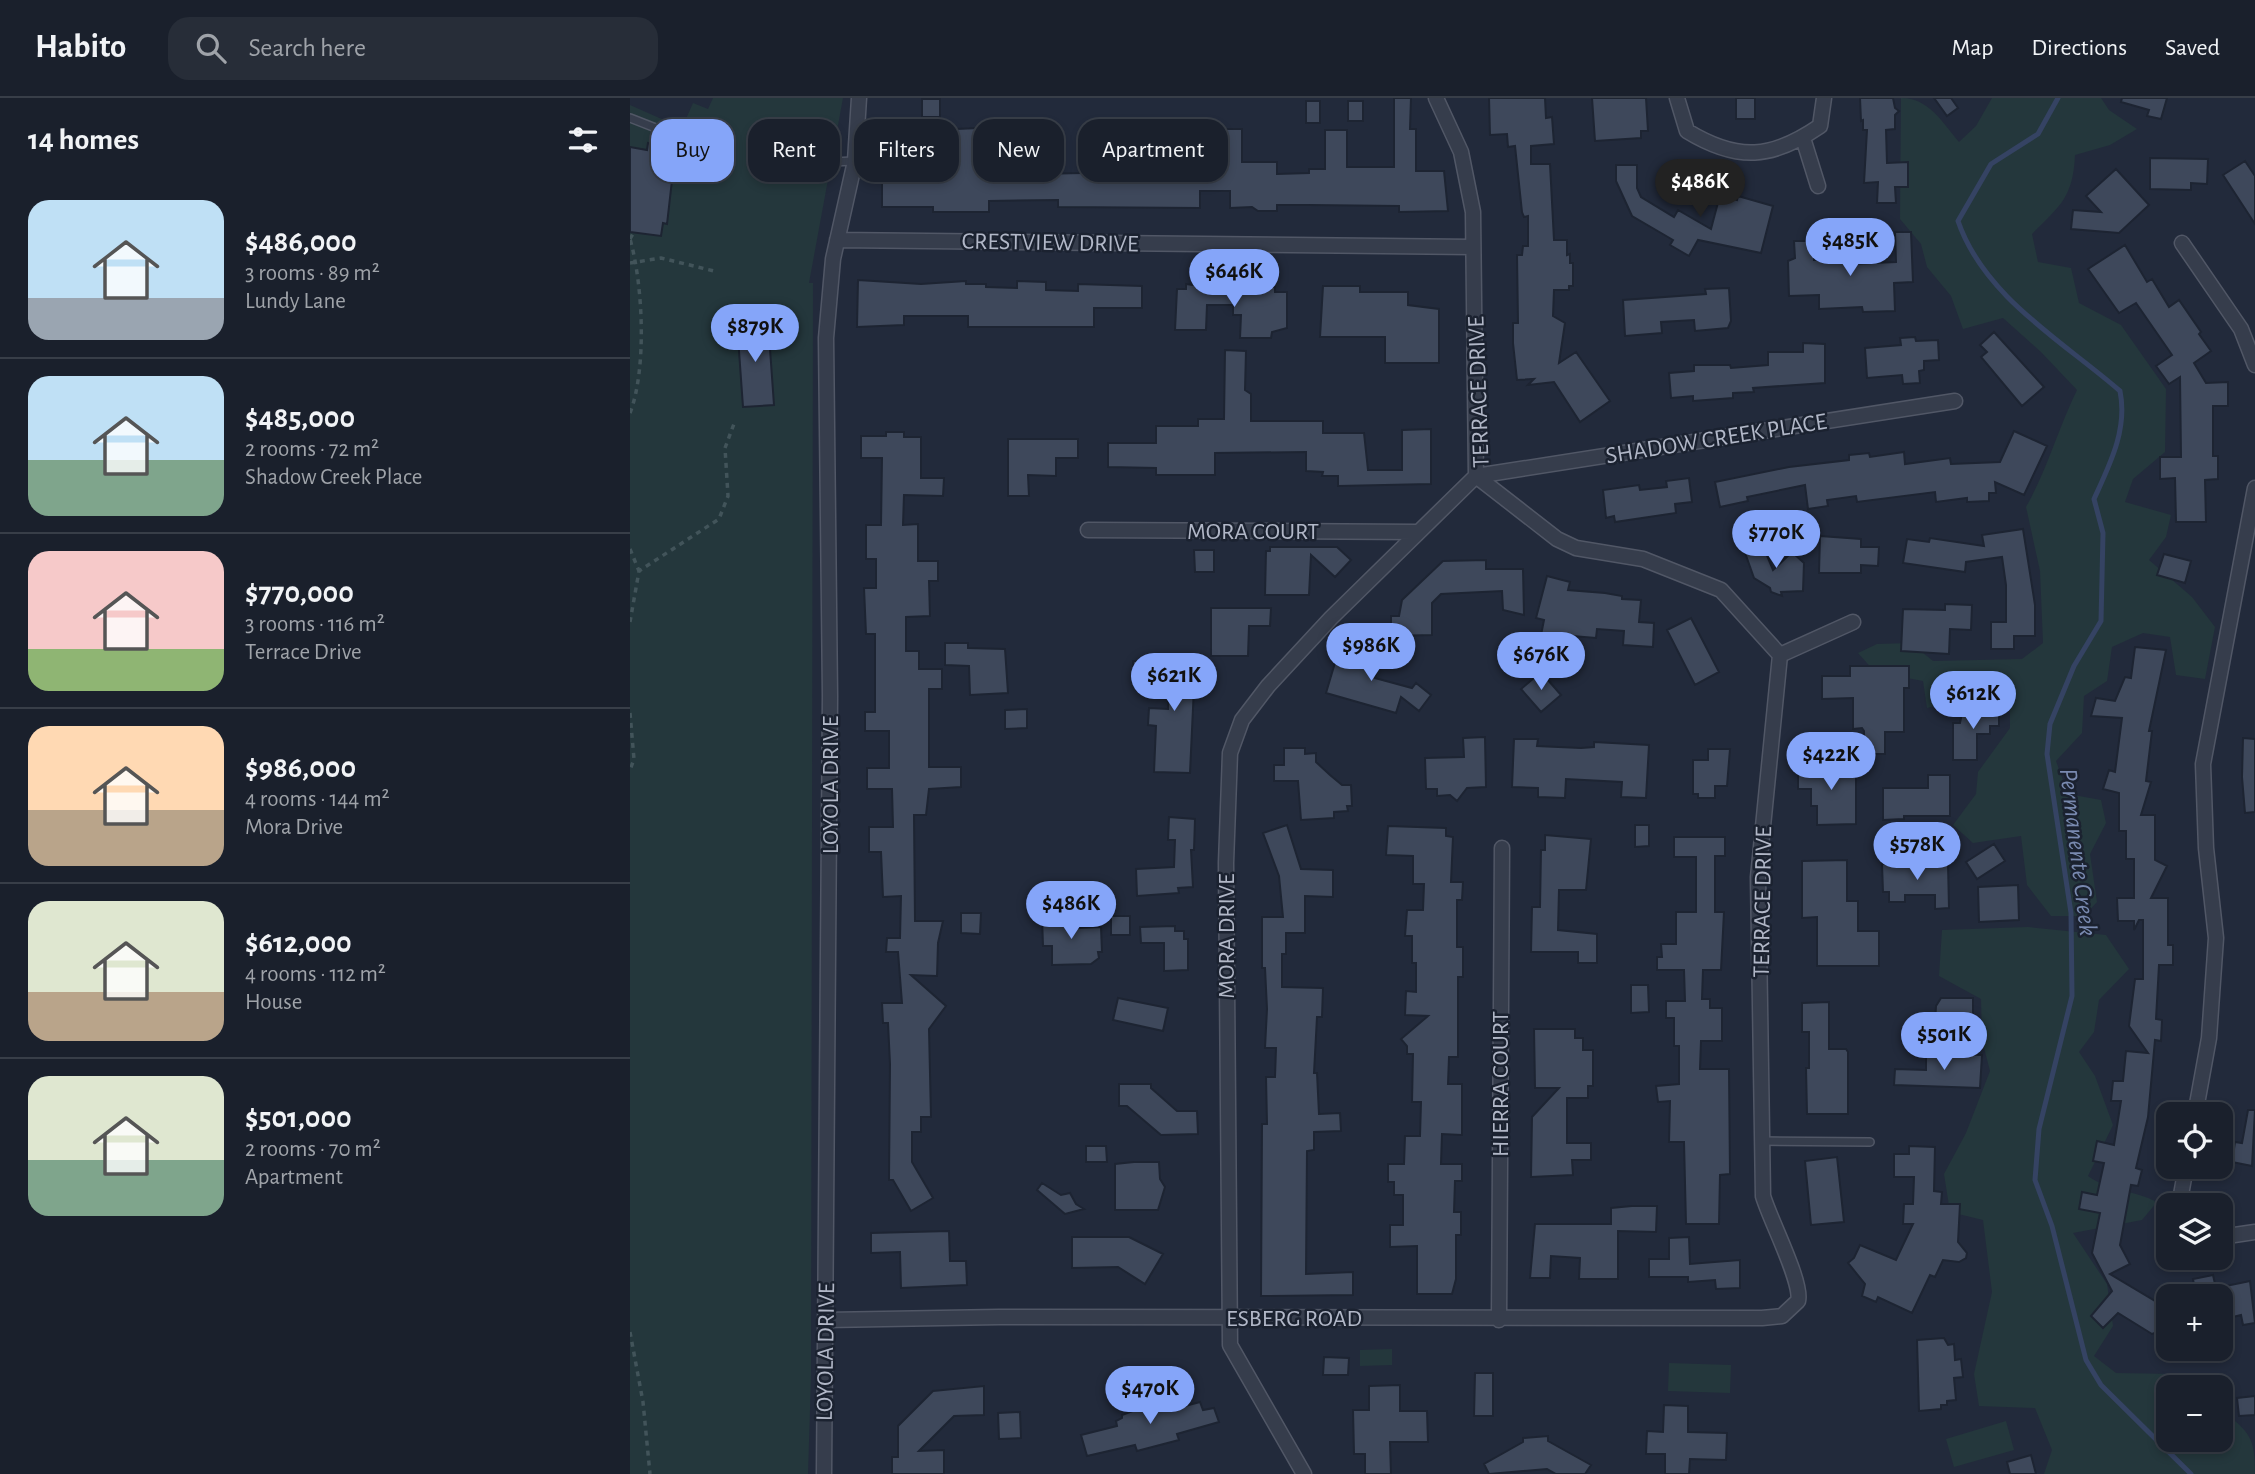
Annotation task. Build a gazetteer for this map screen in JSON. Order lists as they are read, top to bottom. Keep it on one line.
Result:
{"streets":{"street":["CRESTVIEW DRIVE","TERRACE DRIVE","SHADOW CREEK PLACE","MORA COURT","LOYOLA DRIVE","MORA DRIVE","HIERRA COURT","ESBERG ROAD"]},"crossings":[["CRESTVIEW DRIVE","TERRACE DRIVE"],["CRESTVIEW DRIVE","LOYOLA DRIVE"],["TERRACE DRIVE","SHADOW CREEK PLACE"],["TERRACE DRIVE","MORA DRIVE"],["TERRACE DRIVE","ESBERG ROAD"],["SHADOW CREEK PLACE","MORA DRIVE"],["MORA COURT","MORA DRIVE"],["LOYOLA DRIVE","ESBERG ROAD"],["MORA DRIVE","ESBERG ROAD"],["HIERRA COURT","ESBERG ROAD"]],"water":["Permanente Creek"],"page":{"header":"Habito","search":"Search here","nav":["Map","Directions","Saved"],"heading":"14 homes","chip":["Buy","Rent","Filters","New","Apartment"],"price":["$486K","$485K","$646K","$879K","$770K","$986K","$676K","$621K","$612K","$422K","$578K","$486K","$501K","$470K"],"list":[{"name":"$486,000","note":"3 rooms · 89 m² · Lundy Lane"},{"name":"$485,000","note":"2 rooms · 72 m² · Shadow Creek Place"},{"name":"$770,000","note":"3 rooms · 116 m² · Terrace Drive"},{"name":"$986,000","note":"4 rooms · 144 m² · Mora Drive"},{"name":"$612,000","note":"4 rooms · 112 m² · House"},{"name":"$501,000","note":"2 rooms · 70 m² · Apartment"}],"map_buttons":["+","−"]}}
